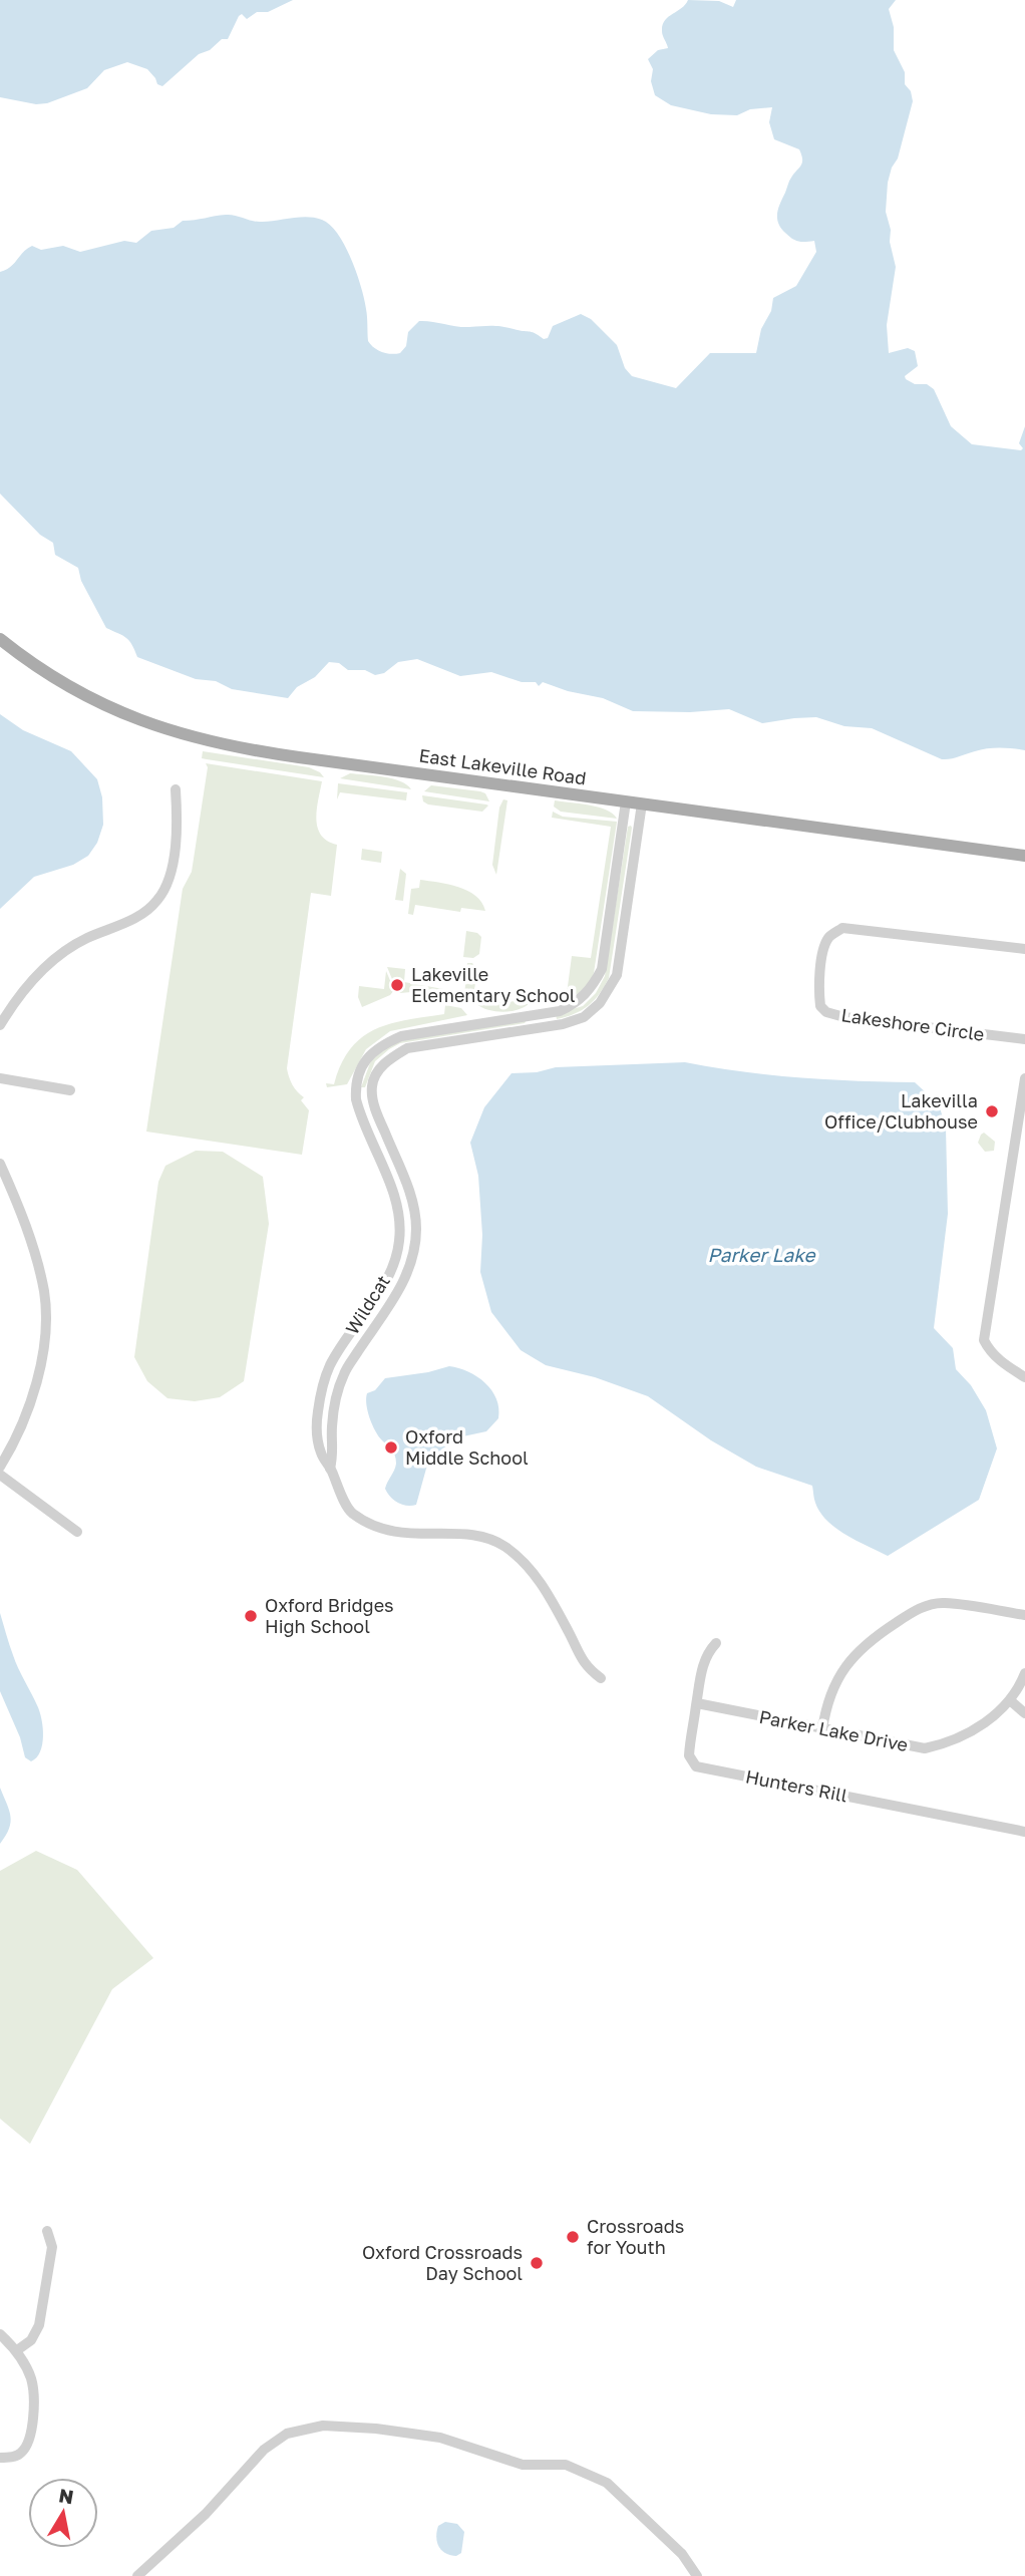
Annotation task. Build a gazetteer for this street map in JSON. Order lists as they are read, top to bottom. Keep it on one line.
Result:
{"streets":{"main road":["East Lakeville Road"],"street":["Lakeshore Circle","Wildcat","Parker Lake Drive","Hunters Rill"]},"crossings":[["Parker Lake Drive","Hunters Rill"]],"water":["Parker Lake"],"places":["Lakeville Elementary School","Lakevilla Office/Clubhouse","Oxford Middle School","Oxford Bridges High School","Crossroads for Youth","Oxford Crossroads Day School"],"north":"top"}
